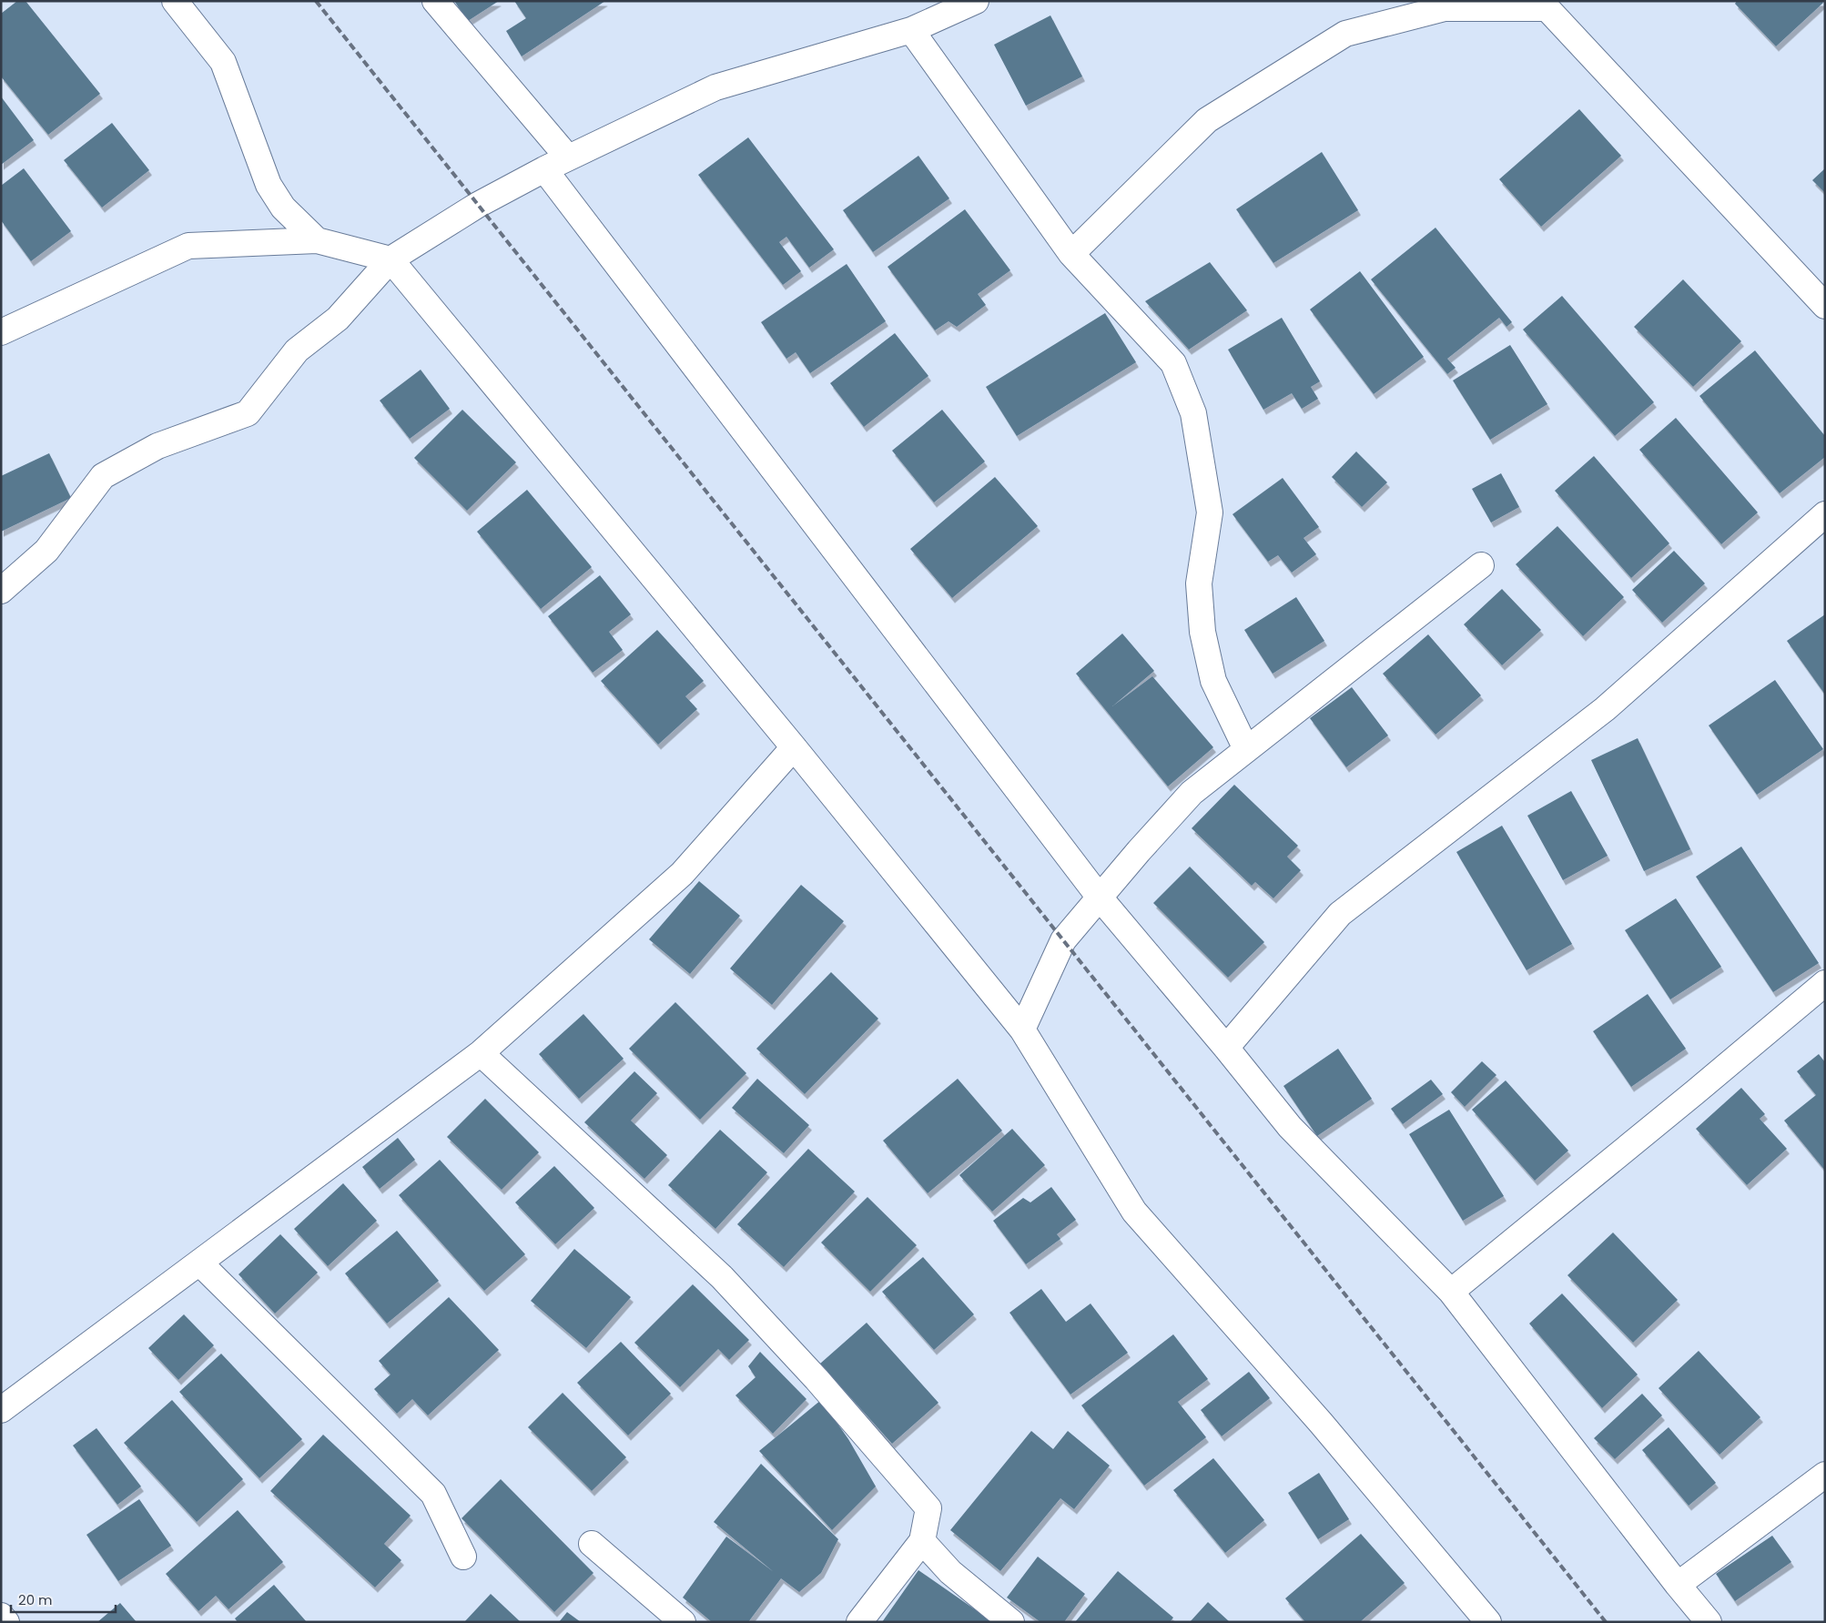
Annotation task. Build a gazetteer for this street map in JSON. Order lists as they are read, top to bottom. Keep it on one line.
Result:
{"scale_bar":"20 m"}
